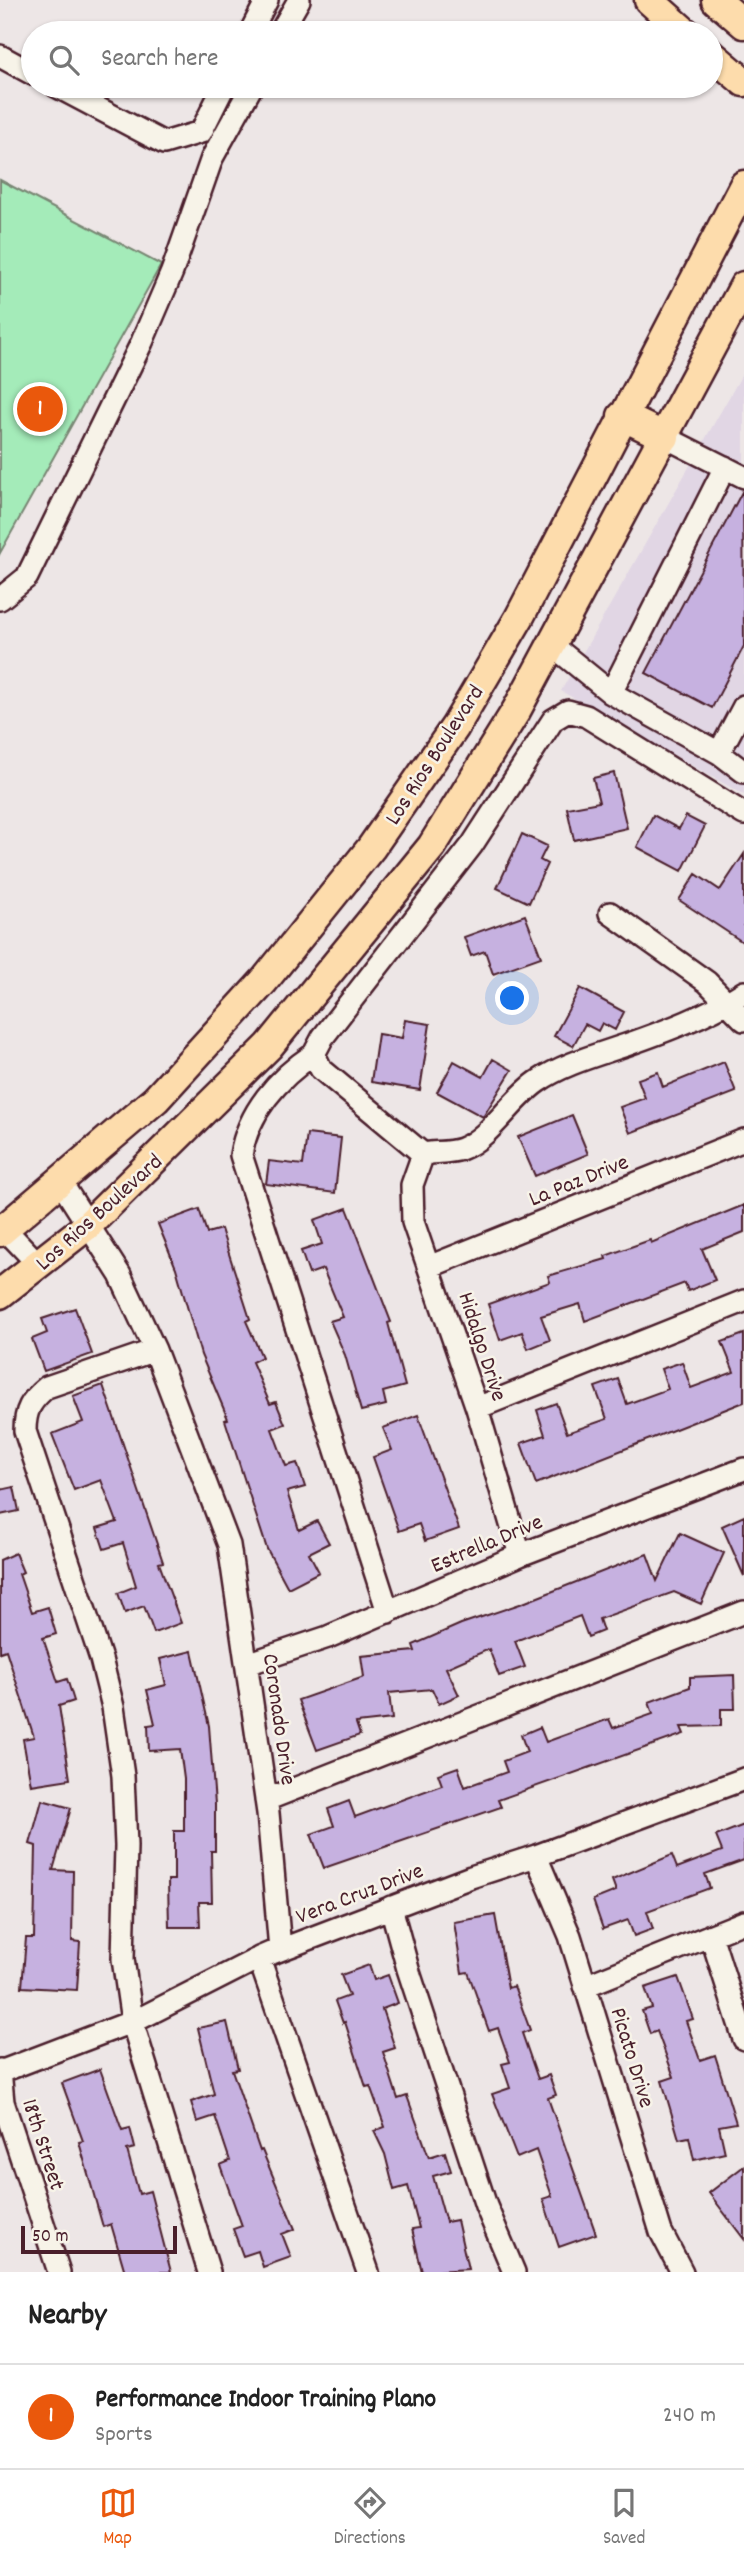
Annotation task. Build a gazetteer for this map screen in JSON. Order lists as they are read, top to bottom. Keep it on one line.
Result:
{"streets":{"main road":["Los Rios Boulevard"],"street":["La Paz Drive","Hidalgo Drive","Estrella Drive","Coronado Drive","Vera Cruz Drive","Picato Drive","18th Street"]},"crossings":[["Los Rios Boulevard","Coronado Drive"],["La Paz Drive","Hidalgo Drive"],["Hidalgo Drive","Estrella Drive"],["Estrella Drive","Coronado Drive"],["Coronado Drive","Vera Cruz Drive"],["Vera Cruz Drive","Picato Drive"],["Vera Cruz Drive","18th Street"]],"scale_bar":"50 m","page":{"search":"Search here","pins":"1","scale":"50 m","heading":"Nearby","list":[{"mark":"1","name":"Performance Indoor Training Plano","note":"Sports","value":"240 m"}],"nav":["Map","Directions","Saved"]}}
